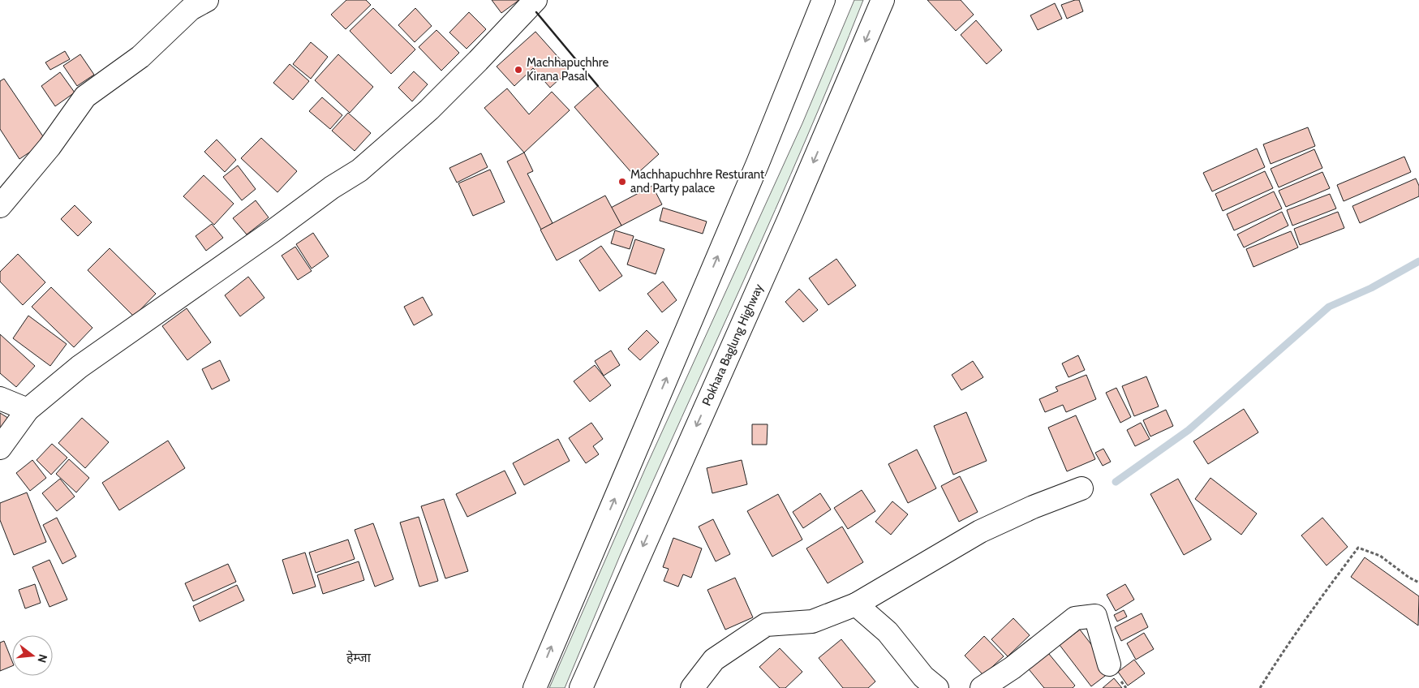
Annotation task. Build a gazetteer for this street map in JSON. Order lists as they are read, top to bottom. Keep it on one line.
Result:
{"streets":{"main road":["Pokhara Baglung Highway"]},"districts":["हेम्जा"],"places":["Machhapuchhre Kirana Pasal","Machhapuchhre Resturant and Party palace"],"north":"right"}
